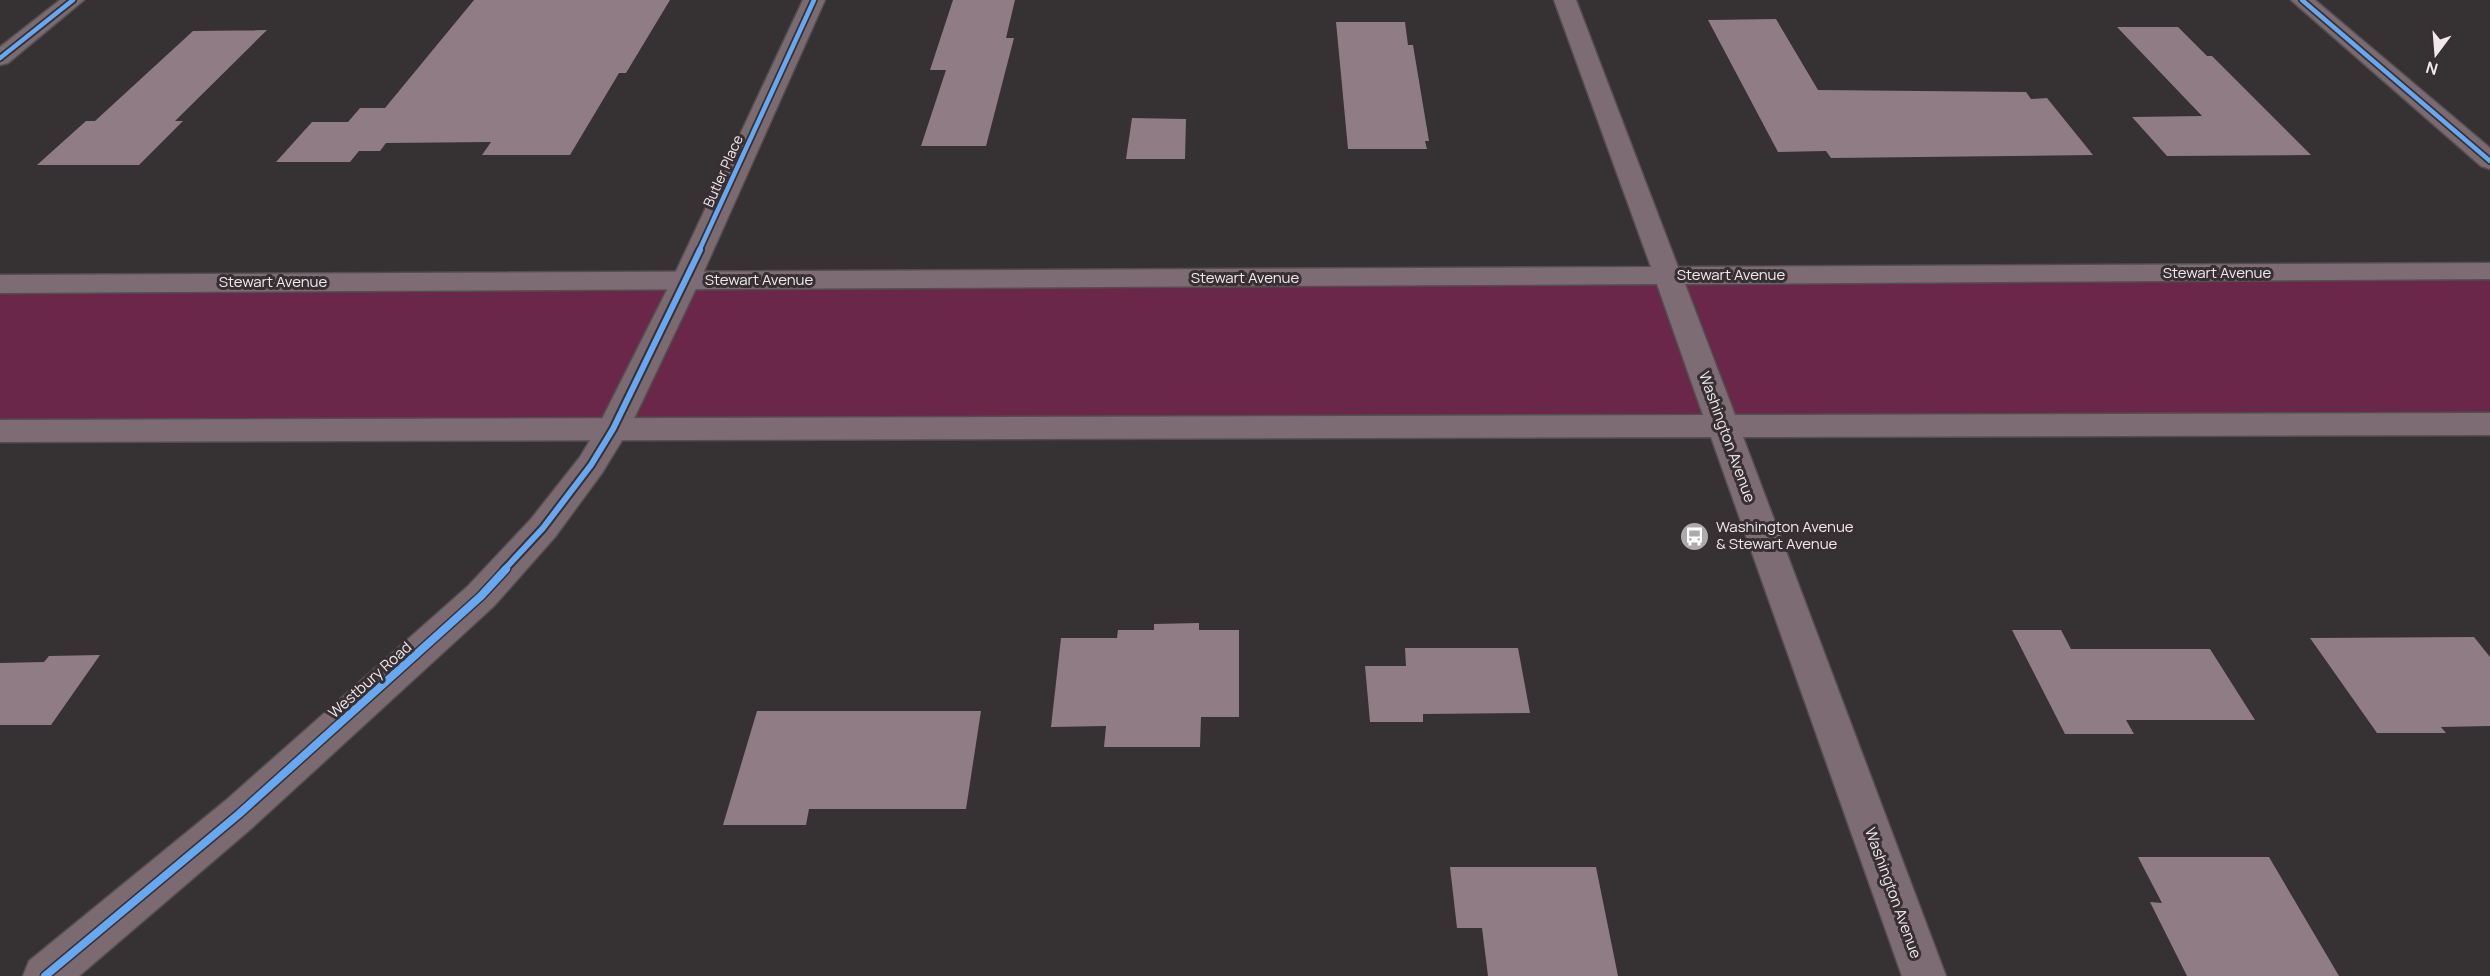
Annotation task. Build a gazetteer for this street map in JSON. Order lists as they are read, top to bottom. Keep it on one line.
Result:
{"streets":{"main road":["Stewart Avenue","Washington Avenue"],"street":["Butler Place","Westbury Road"]},"crossings":[["Butler Place","Stewart Avenue"],["Butler Place","Westbury Road"],["Stewart Avenue","Washington Avenue"]],"places":{"bus stop":["Washington Avenue & Stewart Avenue"]},"north":"bottom"}
